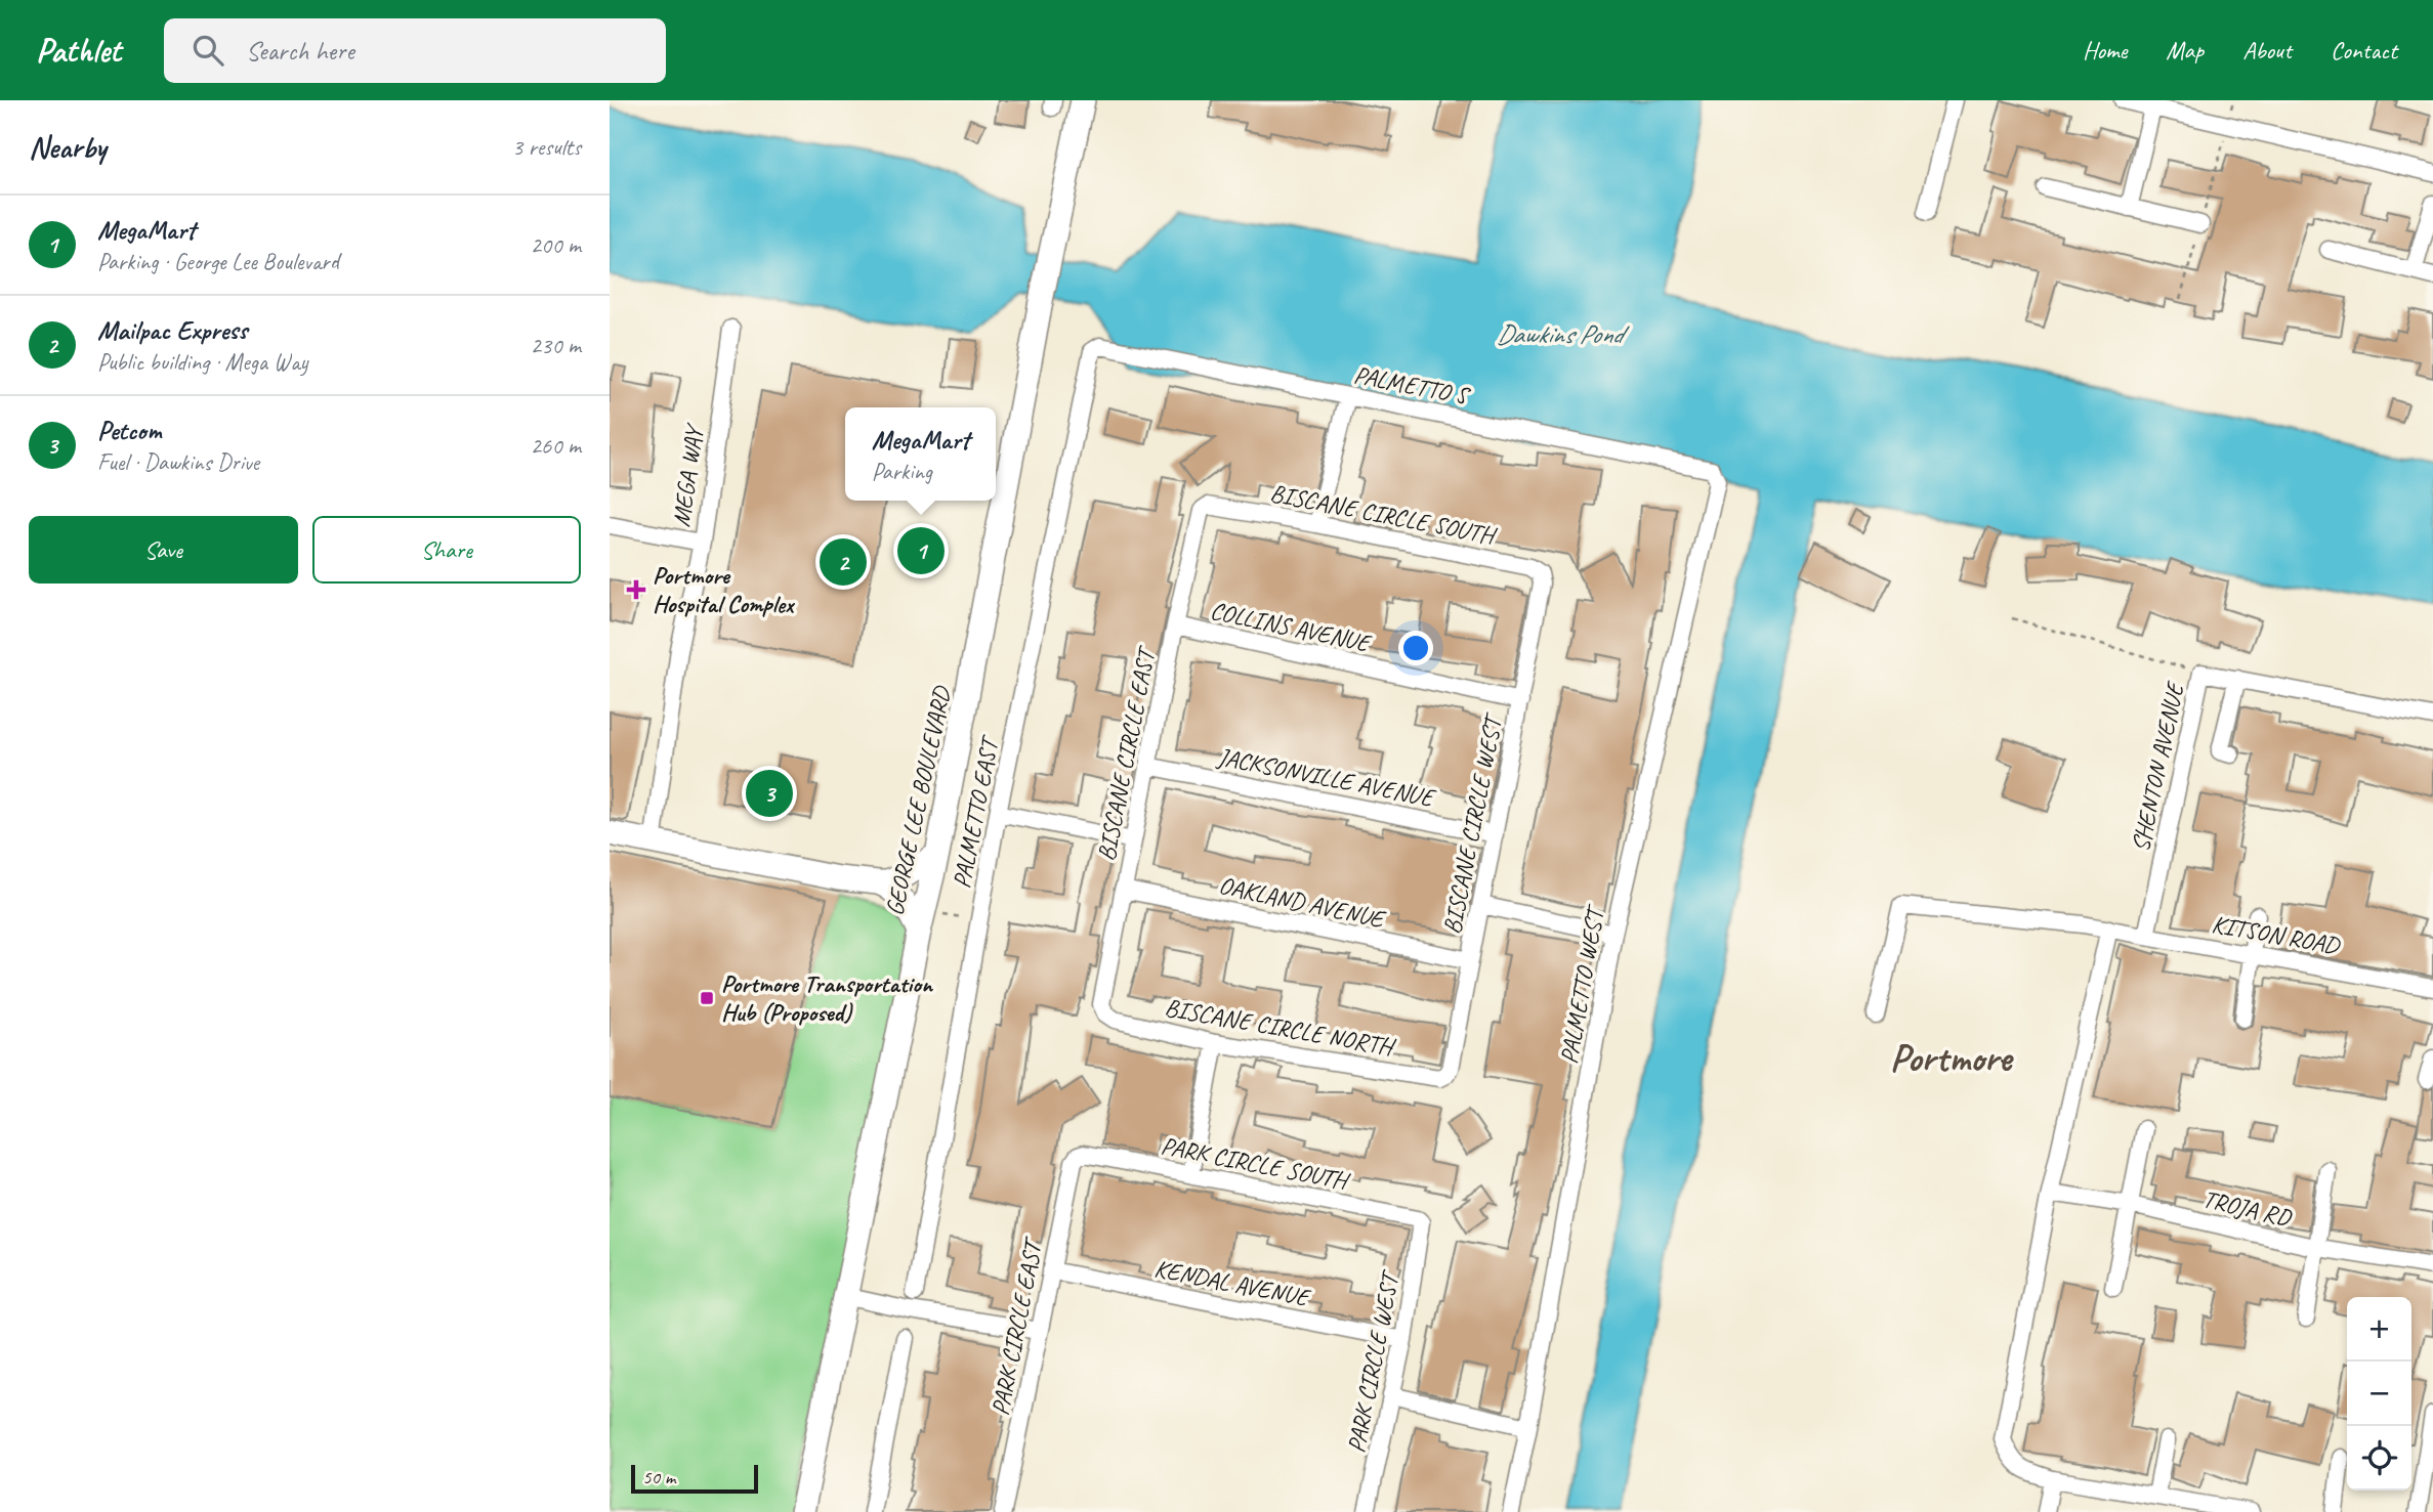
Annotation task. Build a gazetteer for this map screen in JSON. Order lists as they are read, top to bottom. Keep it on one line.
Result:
{"streets":{"main road":["GEORGE LEE BOULEVARD"],"street":["PALMETTO S","MEGA WAY","BISCANE CIRCLE SOUTH","COLLINS AVENUE","BISCANE CIRCLE EAST","SHENTON AVENUE","JACKSONVILLE AVENUE","PALMETTO EAST","BISCANE CIRCLE WEST","OAKLAND AVENUE","KITSON ROAD","PALMETTO WEST","BISCANE CIRCLE NORTH","PARK CIRCLE SOUTH","TROJA RD","KENDAL AVENUE","PARK CIRCLE EAST","PARK CIRCLE WEST"]},"crossings":[["PALMETTO S","PALMETTO EAST"],["PALMETTO S","PALMETTO WEST"],["BISCANE CIRCLE SOUTH","BISCANE CIRCLE EAST"],["BISCANE CIRCLE SOUTH","BISCANE CIRCLE WEST"],["COLLINS AVENUE","BISCANE CIRCLE EAST"],["COLLINS AVENUE","BISCANE CIRCLE WEST"],["BISCANE CIRCLE EAST","JACKSONVILLE AVENUE"],["BISCANE CIRCLE EAST","OAKLAND AVENUE"],["BISCANE CIRCLE EAST","BISCANE CIRCLE NORTH"],["SHENTON AVENUE","KITSON ROAD"],["JACKSONVILLE AVENUE","BISCANE CIRCLE WEST"],["BISCANE CIRCLE WEST","OAKLAND AVENUE"],["BISCANE CIRCLE WEST","BISCANE CIRCLE NORTH"],["PARK CIRCLE SOUTH","PARK CIRCLE EAST"],["PARK CIRCLE SOUTH","PARK CIRCLE WEST"],["KENDAL AVENUE","PARK CIRCLE EAST"],["KENDAL AVENUE","PARK CIRCLE WEST"]],"districts":["Portmore"],"water":["Dawkins Pond"],"places":{"health":["Portmore Hospital Complex"],"transit":["Portmore Transportation Hub (Proposed)"]},"scale_bar":"50 m","page":{"header":"Pathlet","search":"Search here","nav":["Home","Map","About","Contact"],"heading":["Nearby","3 results"],"list":[{"mark":"1","name":"MegaMart","note":"Parking · George Lee Boulevard","value":"200 m"},{"mark":"2","name":"Mailpac Express","note":"Public building · Mega Way","value":"230 m"},{"mark":"3","name":"Petcom","note":"Fuel · Dawkins Drive","value":"260 m"}],"popup":["MegaMart","Parking"],"buttons":["Save","Share"],"pins":["1","2","3"],"map_buttons":["+","−"],"scale":"50 m"}}
